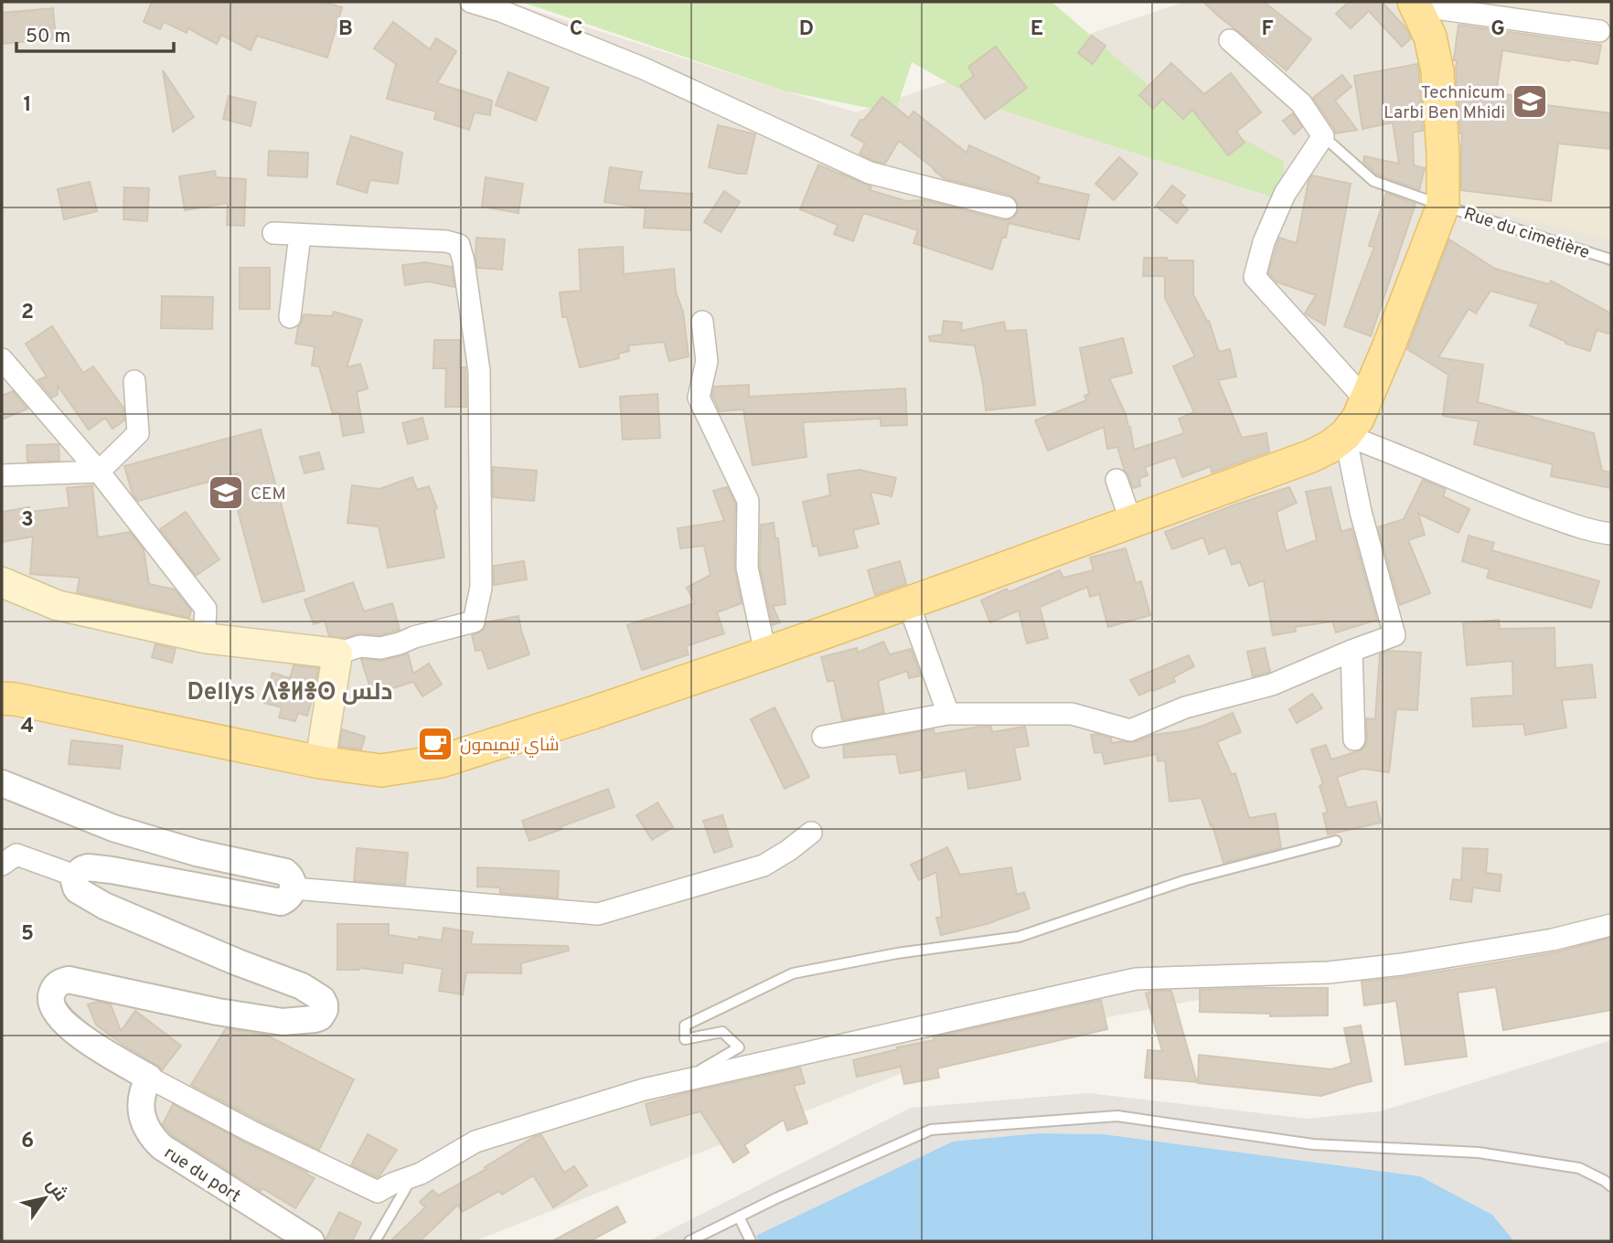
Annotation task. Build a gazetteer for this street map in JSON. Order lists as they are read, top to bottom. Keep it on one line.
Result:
{"streets":{"street":["rue du port"],"lane":["Rue du cimetière"]},"districts":["Dellys ⴷⴻⵍⴻⵙ دلس"],"places":{"school or university":["Technicum Larbi Ben Mhidi","CEM"],"cafe":["شاي تيميمون"]},"scale_bar":"50 m","north":"top right","grid":{"columns":["B","C","D","E","F","G"],"rows":["1","2","3","4","5","6"]}}
